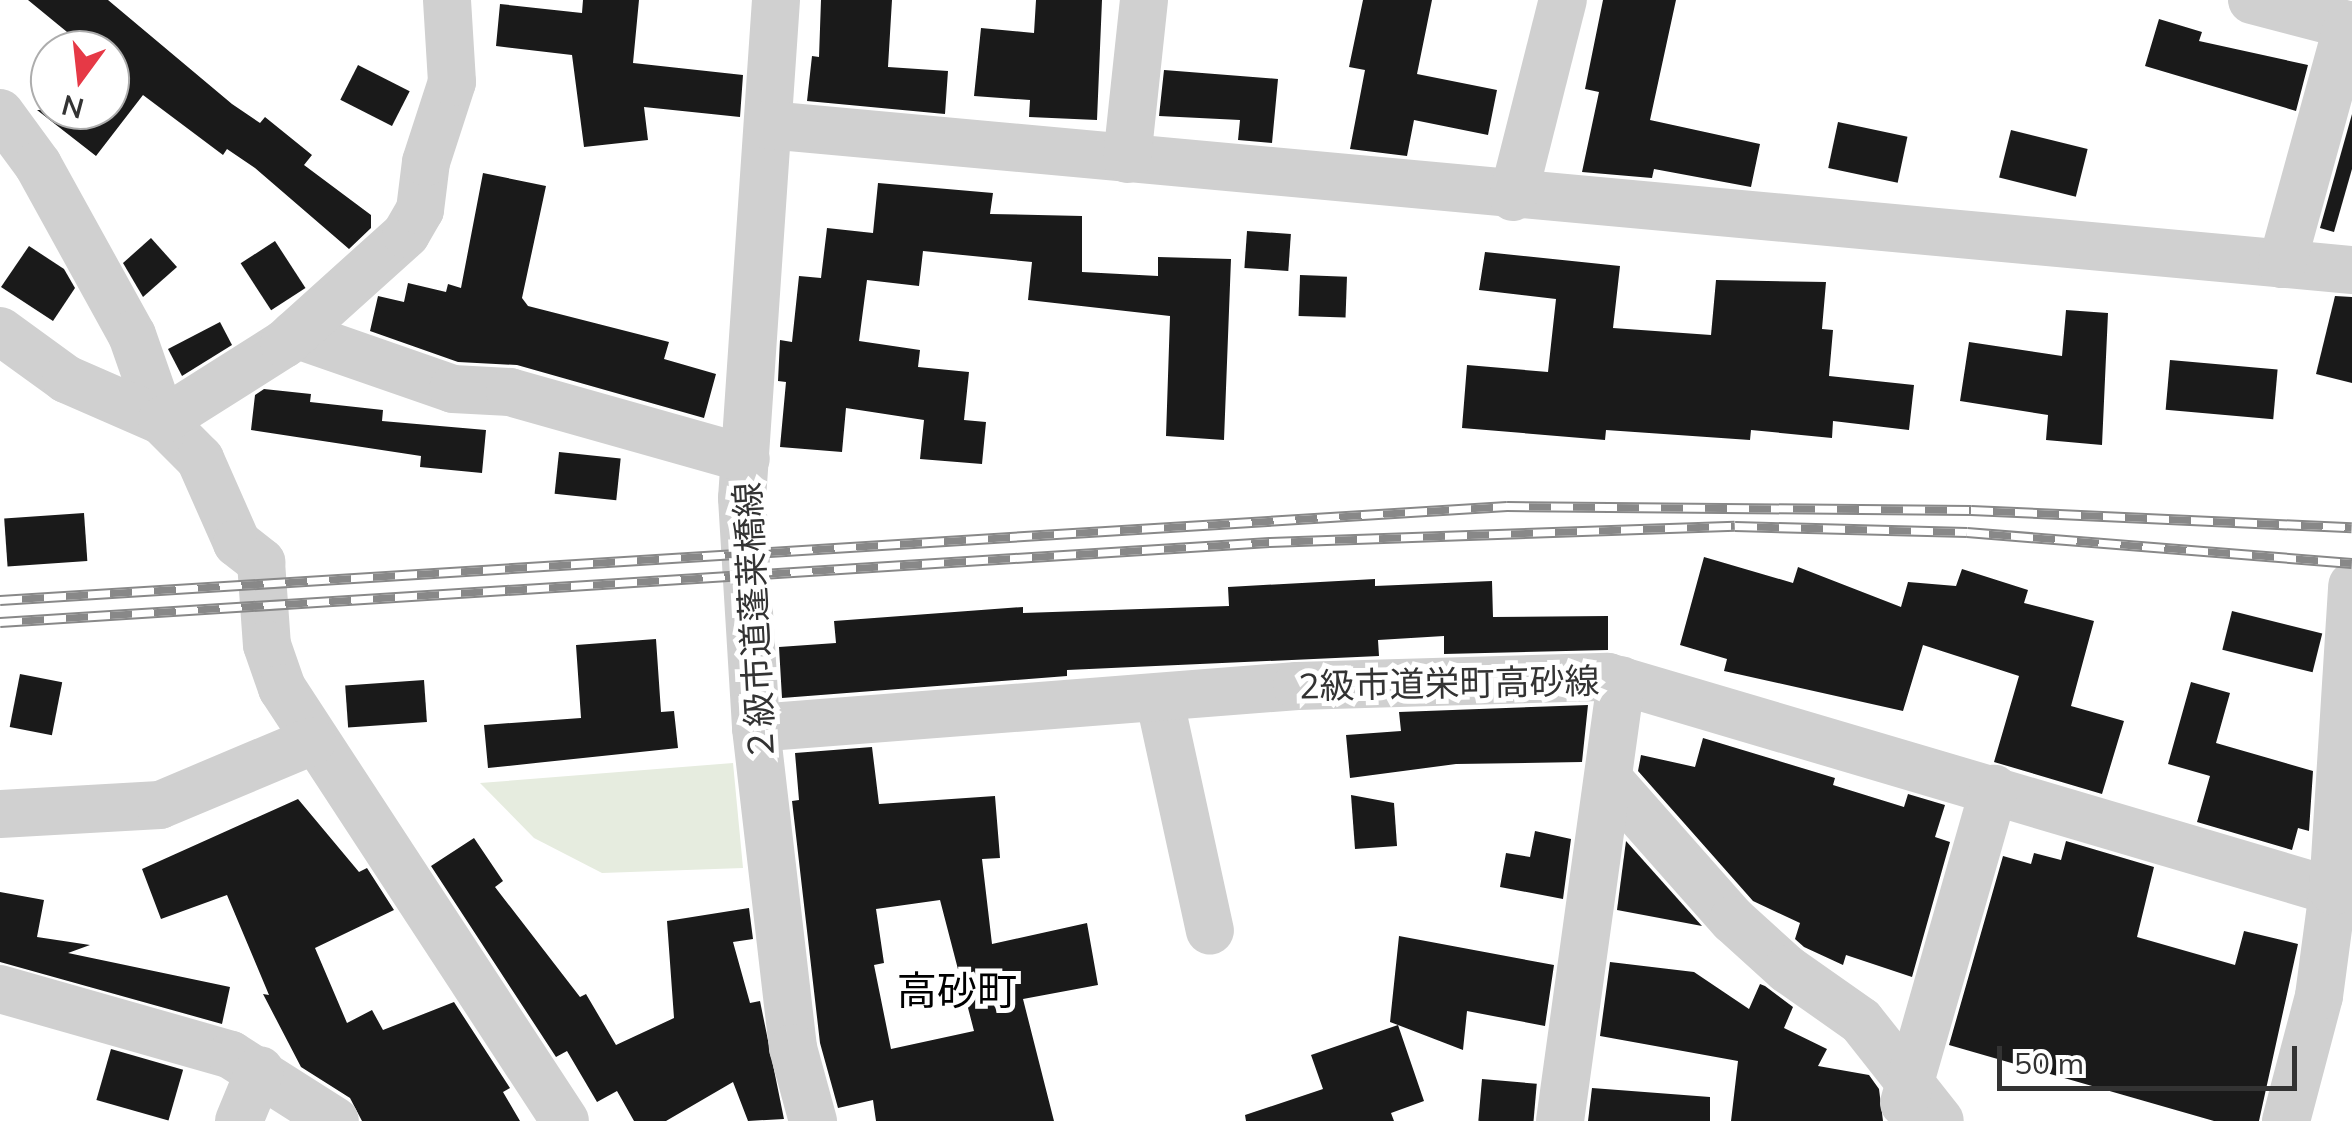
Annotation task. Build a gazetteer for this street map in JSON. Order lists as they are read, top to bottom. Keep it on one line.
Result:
{"streets":{"street":["２級市道蓬莱橋線","2級市道栄町高砂線"]},"crossings":[["２級市道蓬莱橋線","2級市道栄町高砂線"]],"districts":["高砂町"],"scale_bar":"50 m","north":"bottom"}
